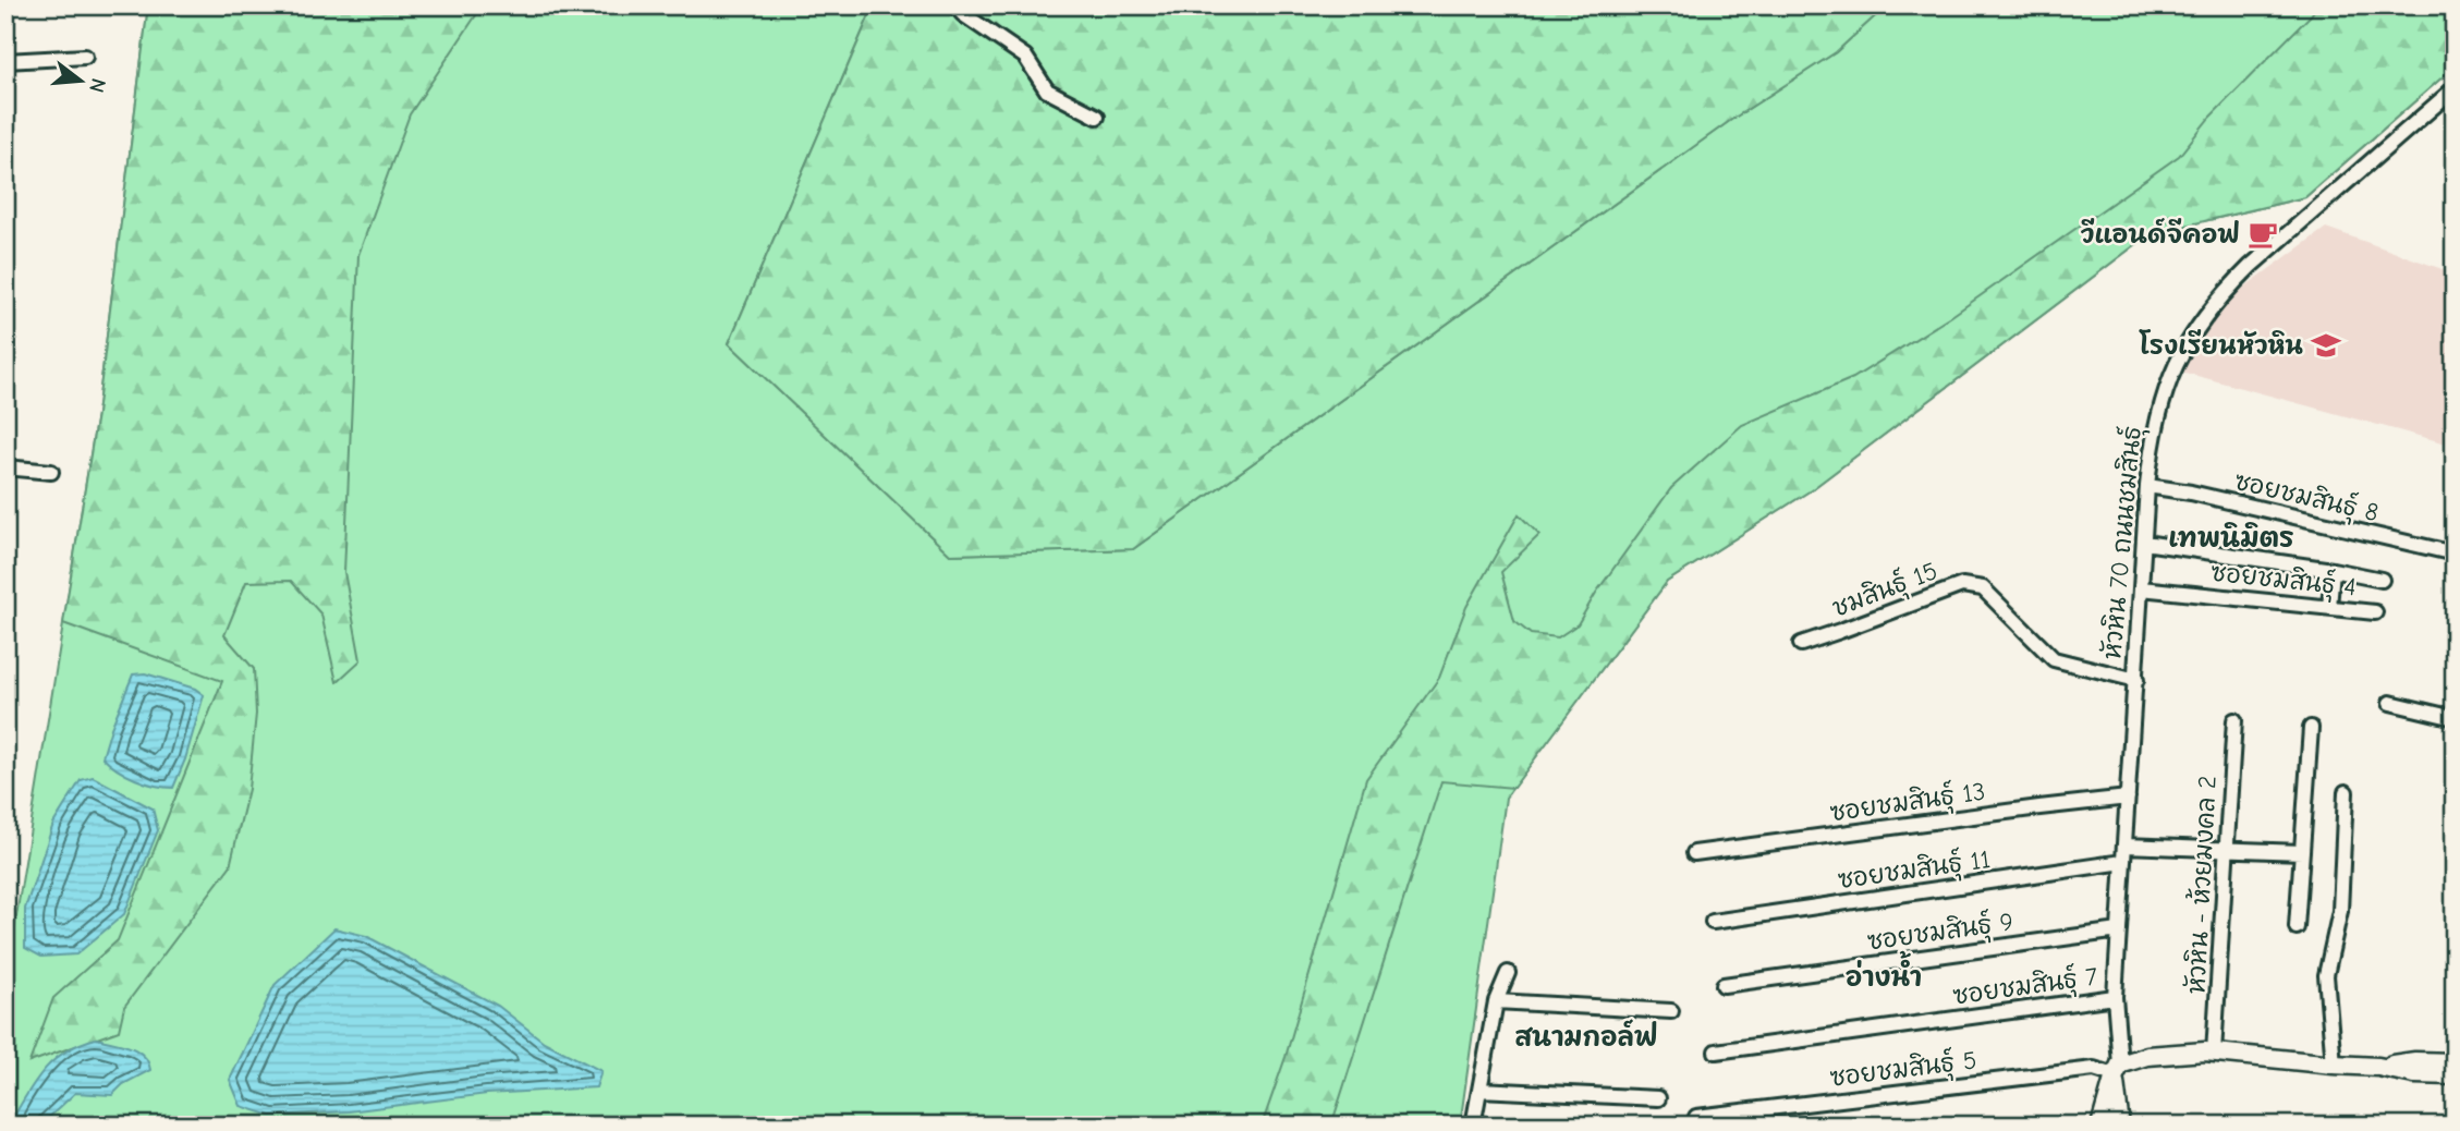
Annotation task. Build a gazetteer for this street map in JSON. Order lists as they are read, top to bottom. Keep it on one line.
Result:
{"streets":{"main road":["หัวหิน 70 ถนนชมสินธุ์"],"street":["ซอยชมสินธุ์ 8","ซอยชมสินธุ์ 4","ชมสินธุ์ 15","ซอยชมสินธุ์ 13","ซอยชมสินธุ์ 11","หัวหิน - ห้วยมงคล 2","ซอยชมสินธุ์ 9","ซอยชมสินธุ์ 7","ซอยชมสินธุ์ 5"]},"crossings":[["ซอยชมสินธุ์ 8","หัวหิน 70 ถนนชมสินธุ์"],["หัวหิน 70 ถนนชมสินธุ์","ซอยชมสินธุ์ 4"],["หัวหิน 70 ถนนชมสินธุ์","ชมสินธุ์ 15"],["หัวหิน 70 ถนนชมสินธุ์","ซอยชมสินธุ์ 13"],["หัวหิน 70 ถนนชมสินธุ์","ซอยชมสินธุ์ 11"],["หัวหิน 70 ถนนชมสินธุ์","ซอยชมสินธุ์ 9"],["หัวหิน 70 ถนนชมสินธุ์","ซอยชมสินธุ์ 7"],["หัวหิน 70 ถนนชมสินธุ์","ซอยชมสินธุ์ 5"]],"districts":["เทพนิมิตร","อ่างน้ำ","สนามกอล์ฟ"],"places":{"cafe":["วีแอนด์จีคอฟ"],"school or university":["โรงเรียนหัวหิน"]},"north":"right"}
